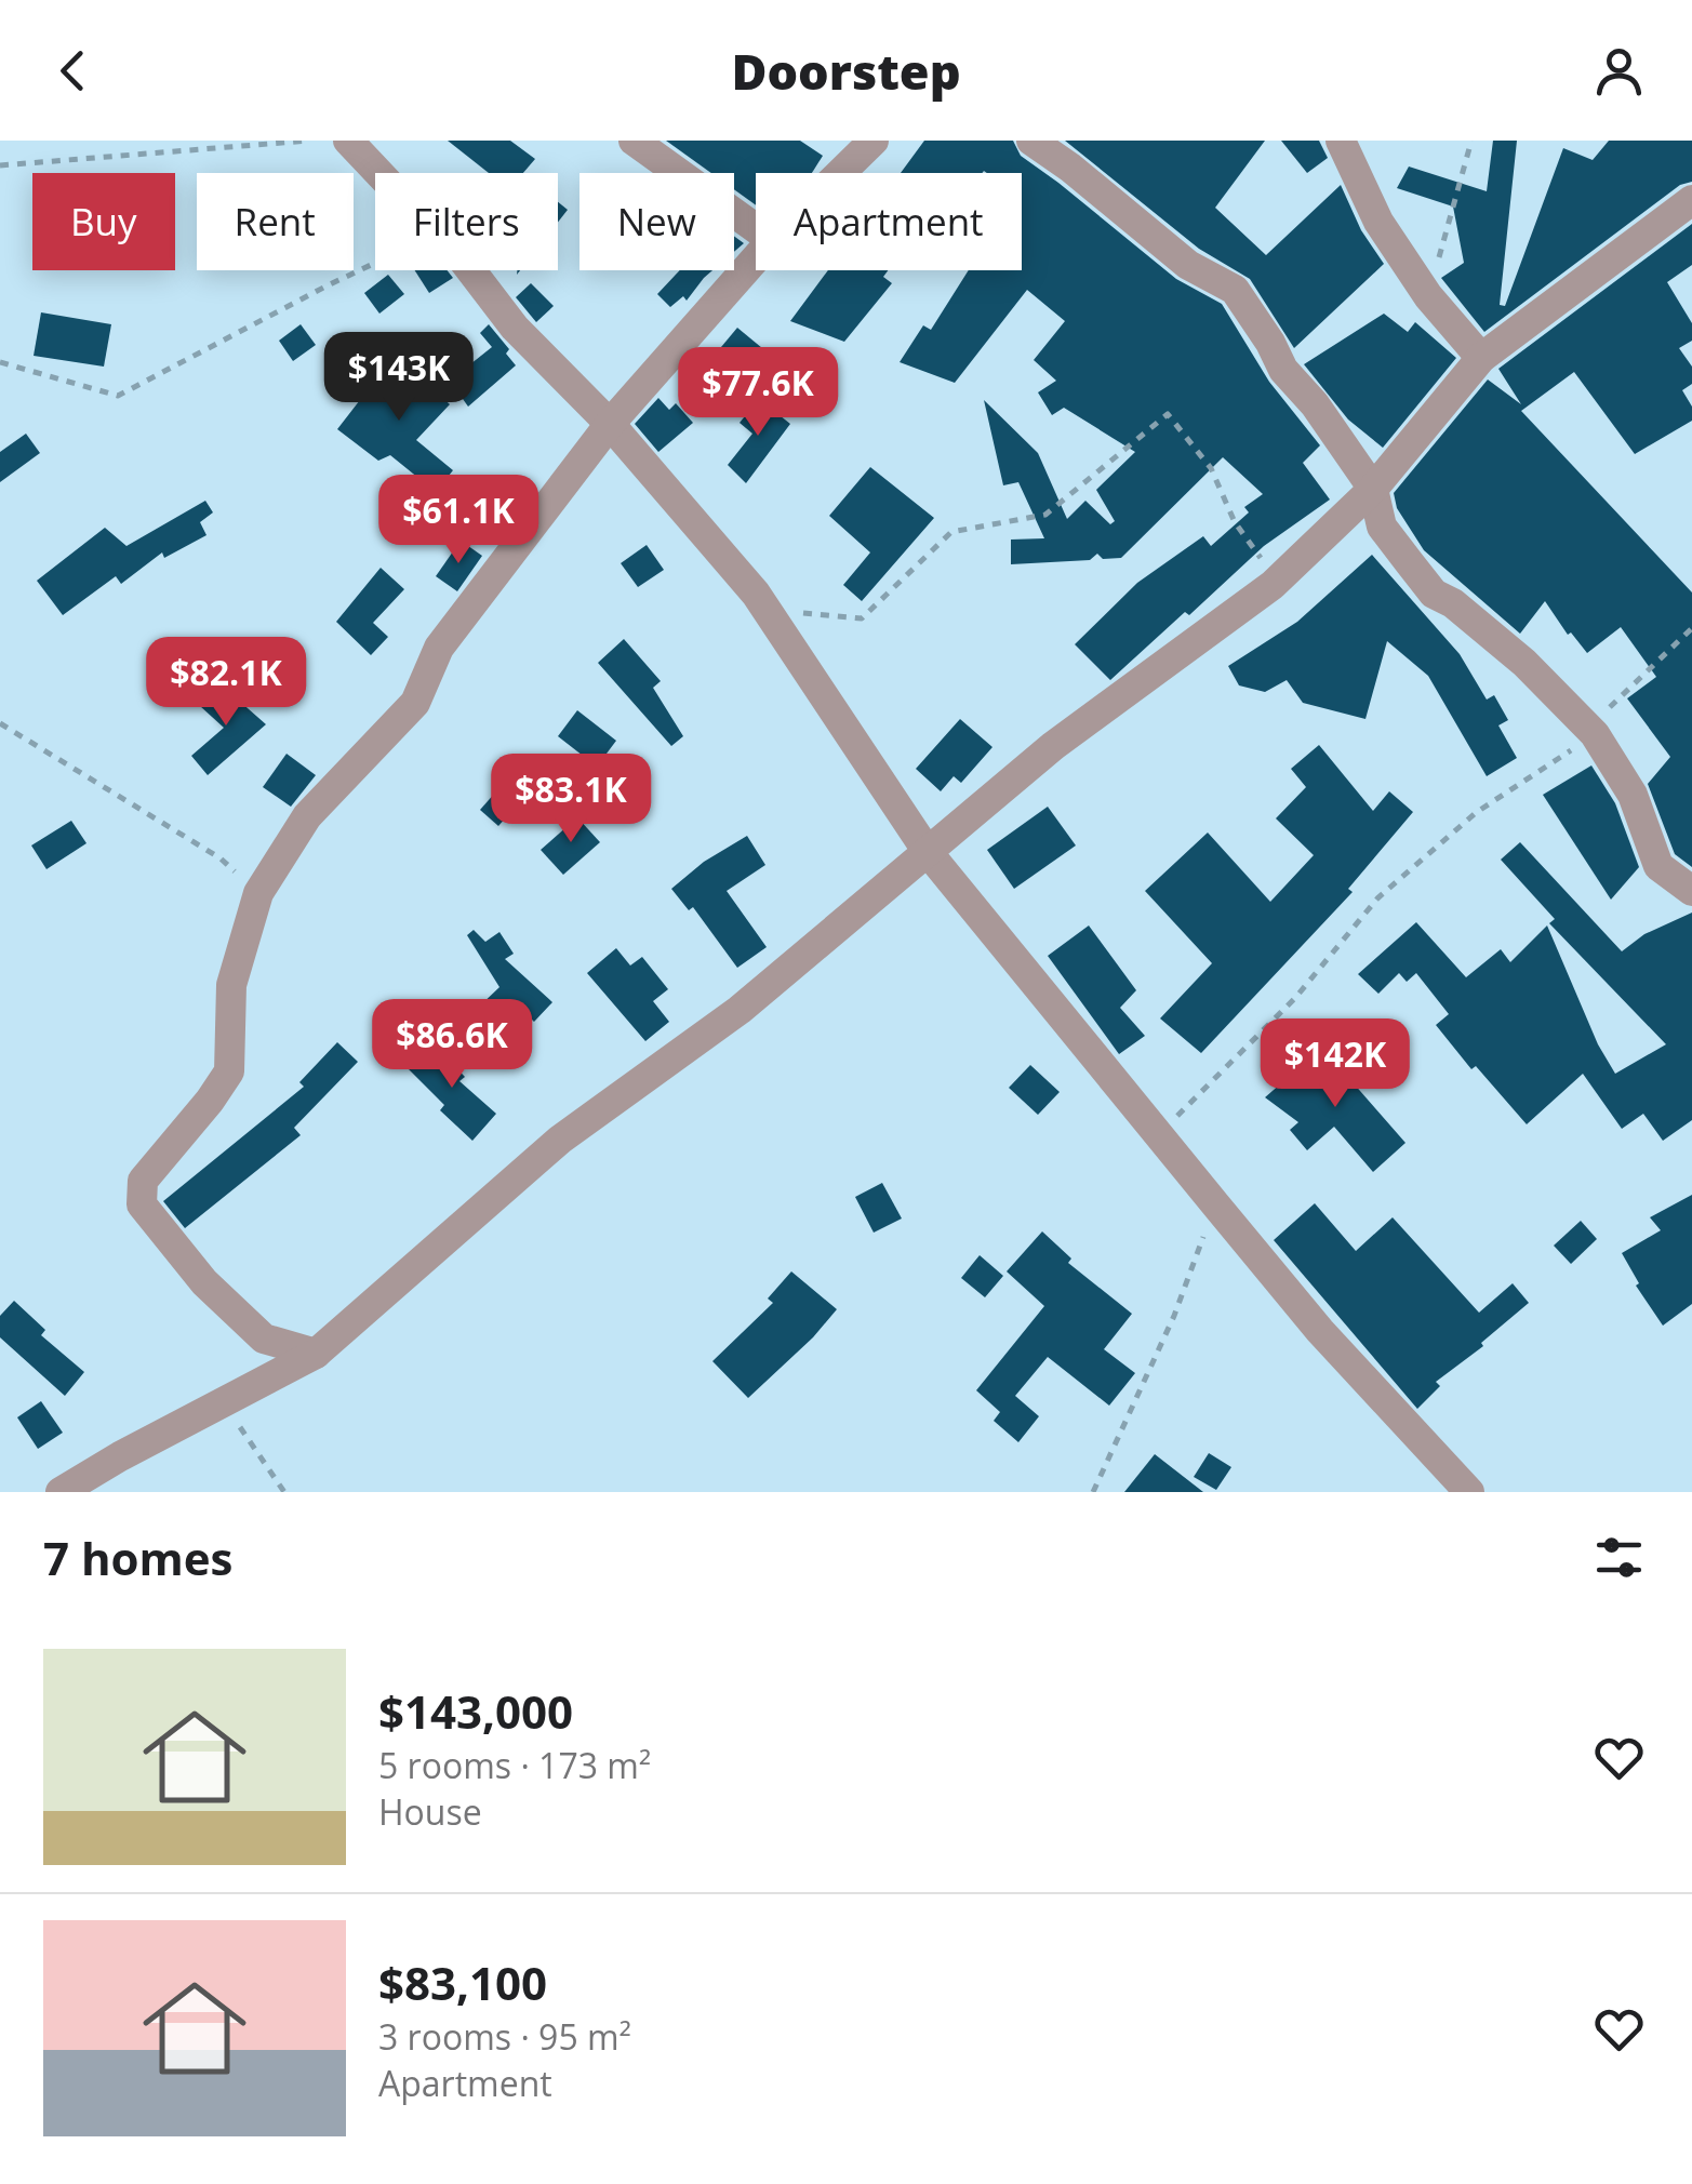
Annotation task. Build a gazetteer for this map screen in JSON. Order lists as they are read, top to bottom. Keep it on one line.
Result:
{"page":{"header":"Doorstep","chip":["Buy","Rent","Filters","New","Apartment"],"price":["$143K","$77.6K","$61.1K","$82.1K","$83.1K","$86.6K","$142K"],"heading":"7 homes","list":[{"name":"$143,000","note":"5 rooms · 173 m² · House"},{"name":"$83,100","note":"3 rooms · 95 m² · Apartment"}]}}
